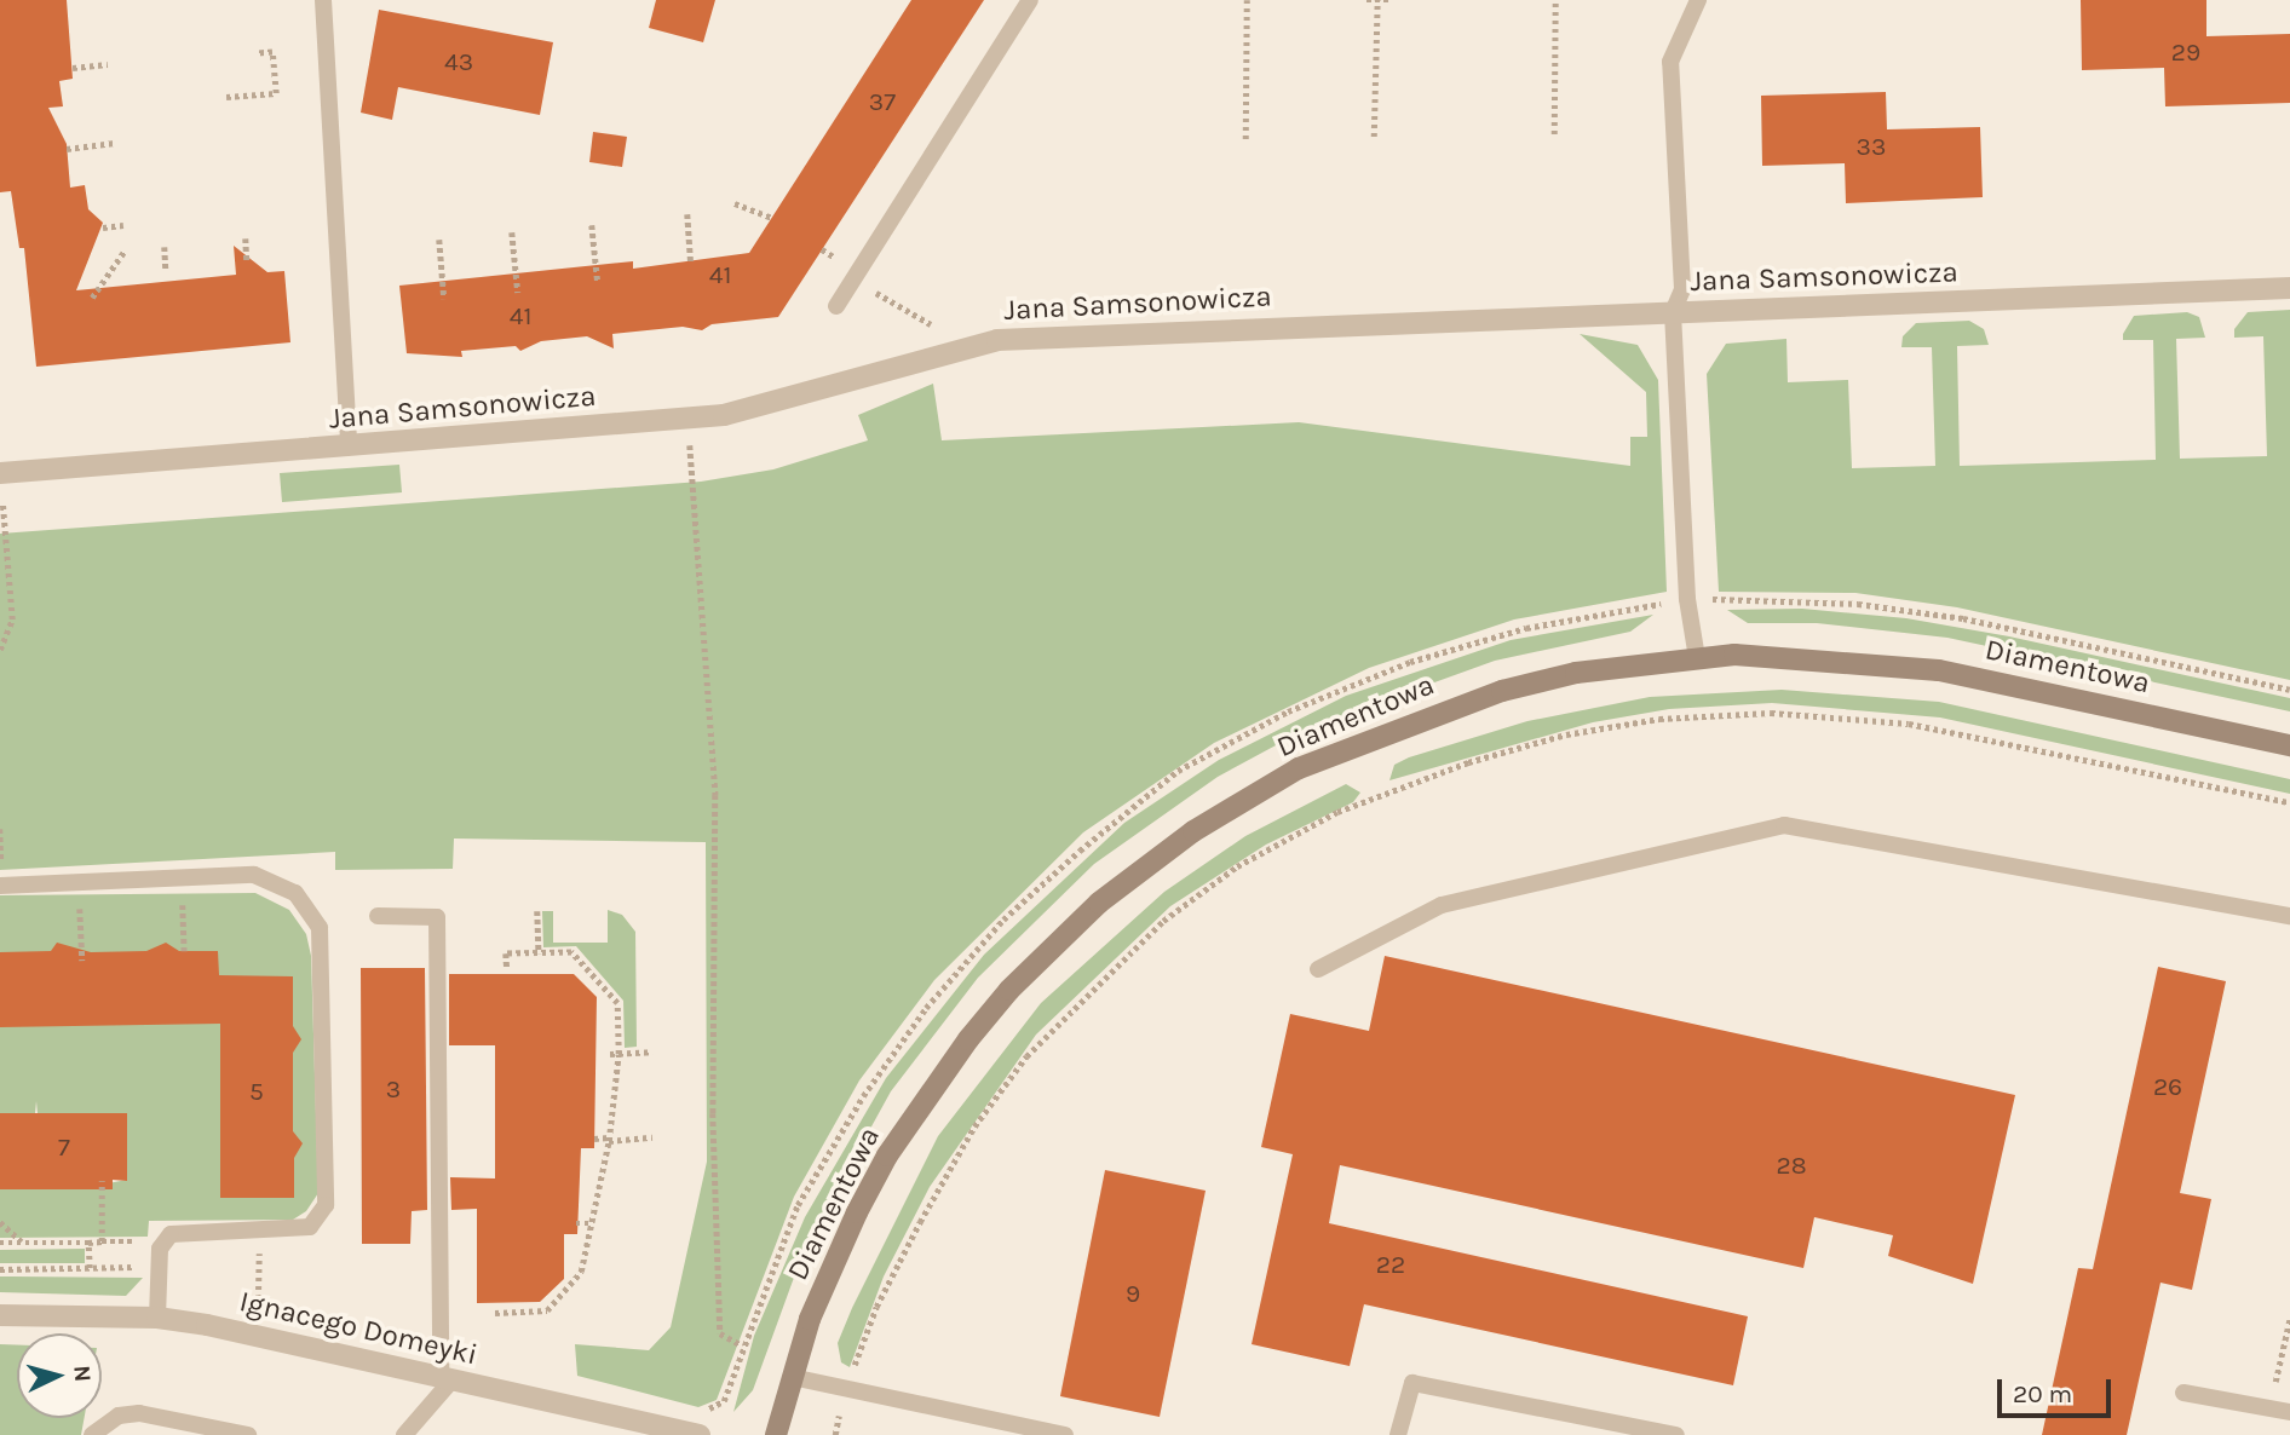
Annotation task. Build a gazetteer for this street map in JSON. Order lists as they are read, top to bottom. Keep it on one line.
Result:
{"streets":{"street":["Jana Samsonowicza","Diamentowa","Ignacego Domeyki"]},"house_numbers":["29","43","37","33","41","41","26","3","5","7","28","22","9"],"scale_bar":"20 m","north":"right"}
